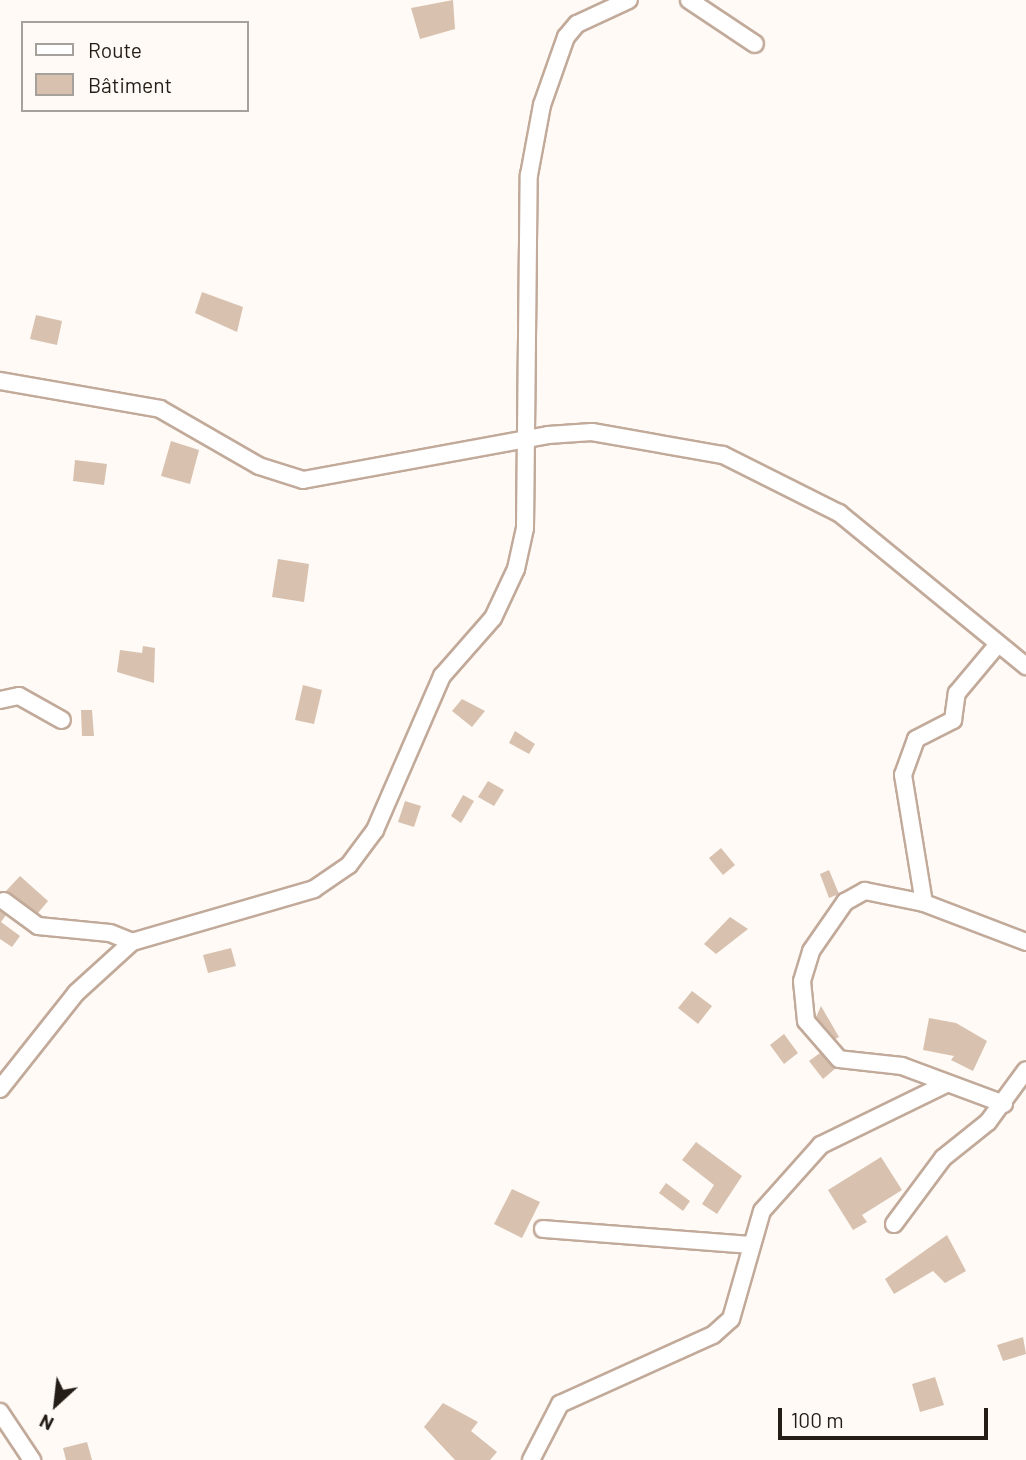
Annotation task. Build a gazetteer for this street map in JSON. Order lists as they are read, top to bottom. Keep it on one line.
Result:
{"legend":["Route","Bâtiment"],"scale_bar":"100 m","north":"bottom left"}
